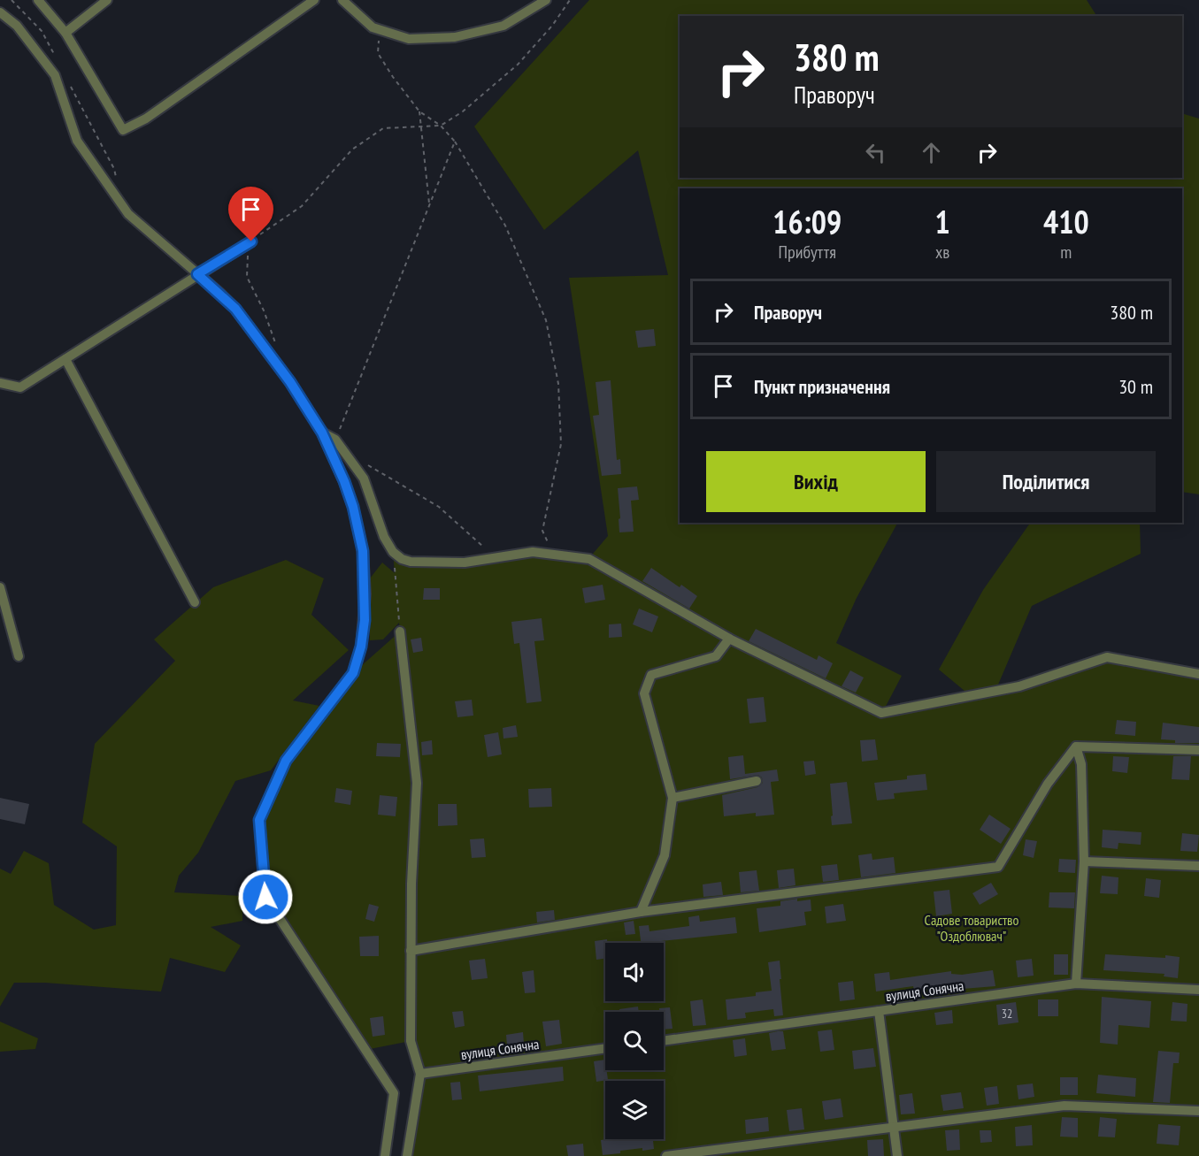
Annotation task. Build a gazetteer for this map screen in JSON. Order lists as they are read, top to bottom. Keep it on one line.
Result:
{"streets":{"street":["вулиця Сонячна"]},"parks":["Садове товариство \"Оздоблювач\""],"house_numbers":["32"],"page":{"turn":["380 m","Праворуч"],"eta":["16:09","Прибуття","1","хв","410","m"],"list":[{"name":"Праворуч","value":"380 m"},{"name":"Пункт призначення","value":"30 m"}],"buttons":["Вихід","Поділитися"]}}
